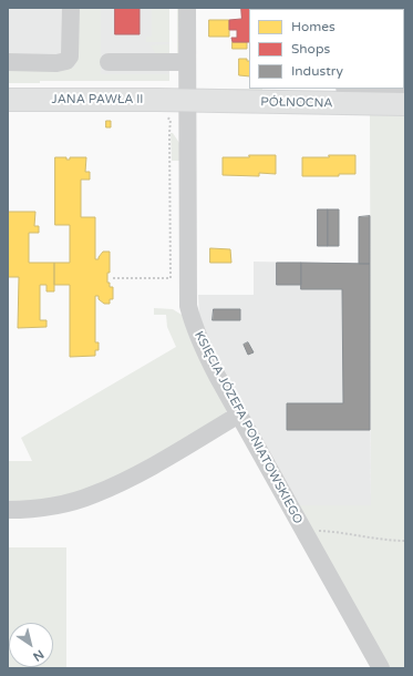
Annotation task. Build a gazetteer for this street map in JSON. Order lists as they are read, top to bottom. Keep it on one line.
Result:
{"streets":{"main road":["JANA PAWŁA II","PÓŁNOCNA"],"street":["KSIĘCIA JÓZEFA PONIATOWSKIEGO"]},"crossings":[["JANA PAWŁA II","PÓŁNOCNA"],["JANA PAWŁA II","KSIĘCIA JÓZEFA PONIATOWSKIEGO"],["PÓŁNOCNA","KSIĘCIA JÓZEFA PONIATOWSKIEGO"]],"legend":["Homes","Shops","Industry"],"north":"bottom right"}
